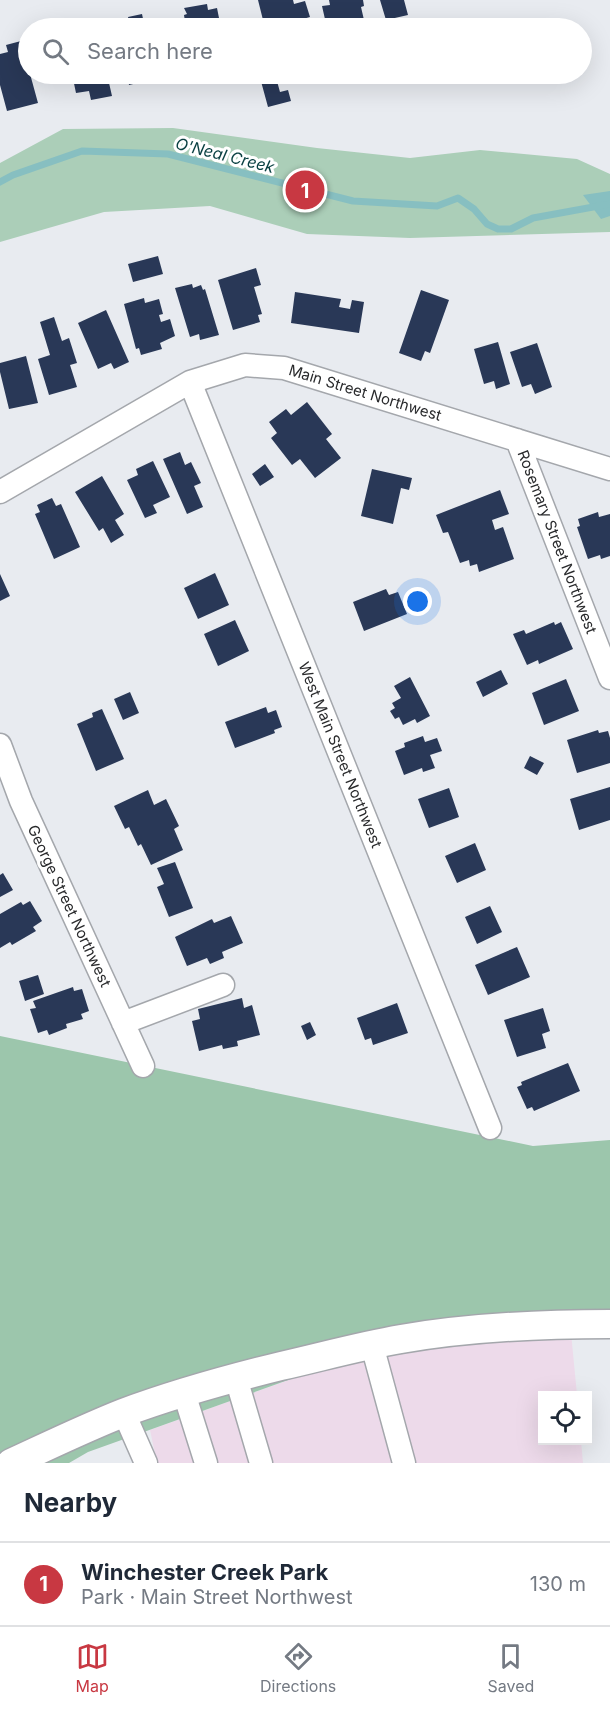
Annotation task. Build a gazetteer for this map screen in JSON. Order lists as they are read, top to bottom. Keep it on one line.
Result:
{"streets":{"street":["Main Street Northwest","Rosemary Street Northwest","West Main Street Northwest","George Street Northwest"]},"crossings":[["Main Street Northwest","Rosemary Street Northwest"],["Main Street Northwest","West Main Street Northwest"]],"water":["O'Neal Creek"],"page":{"search":"Search here","pins":"1","heading":"Nearby","list":[{"mark":"1","name":"Winchester Creek Park","note":"Park · Main Street Northwest","value":"130 m"}],"nav":["Map","Directions","Saved"]}}
